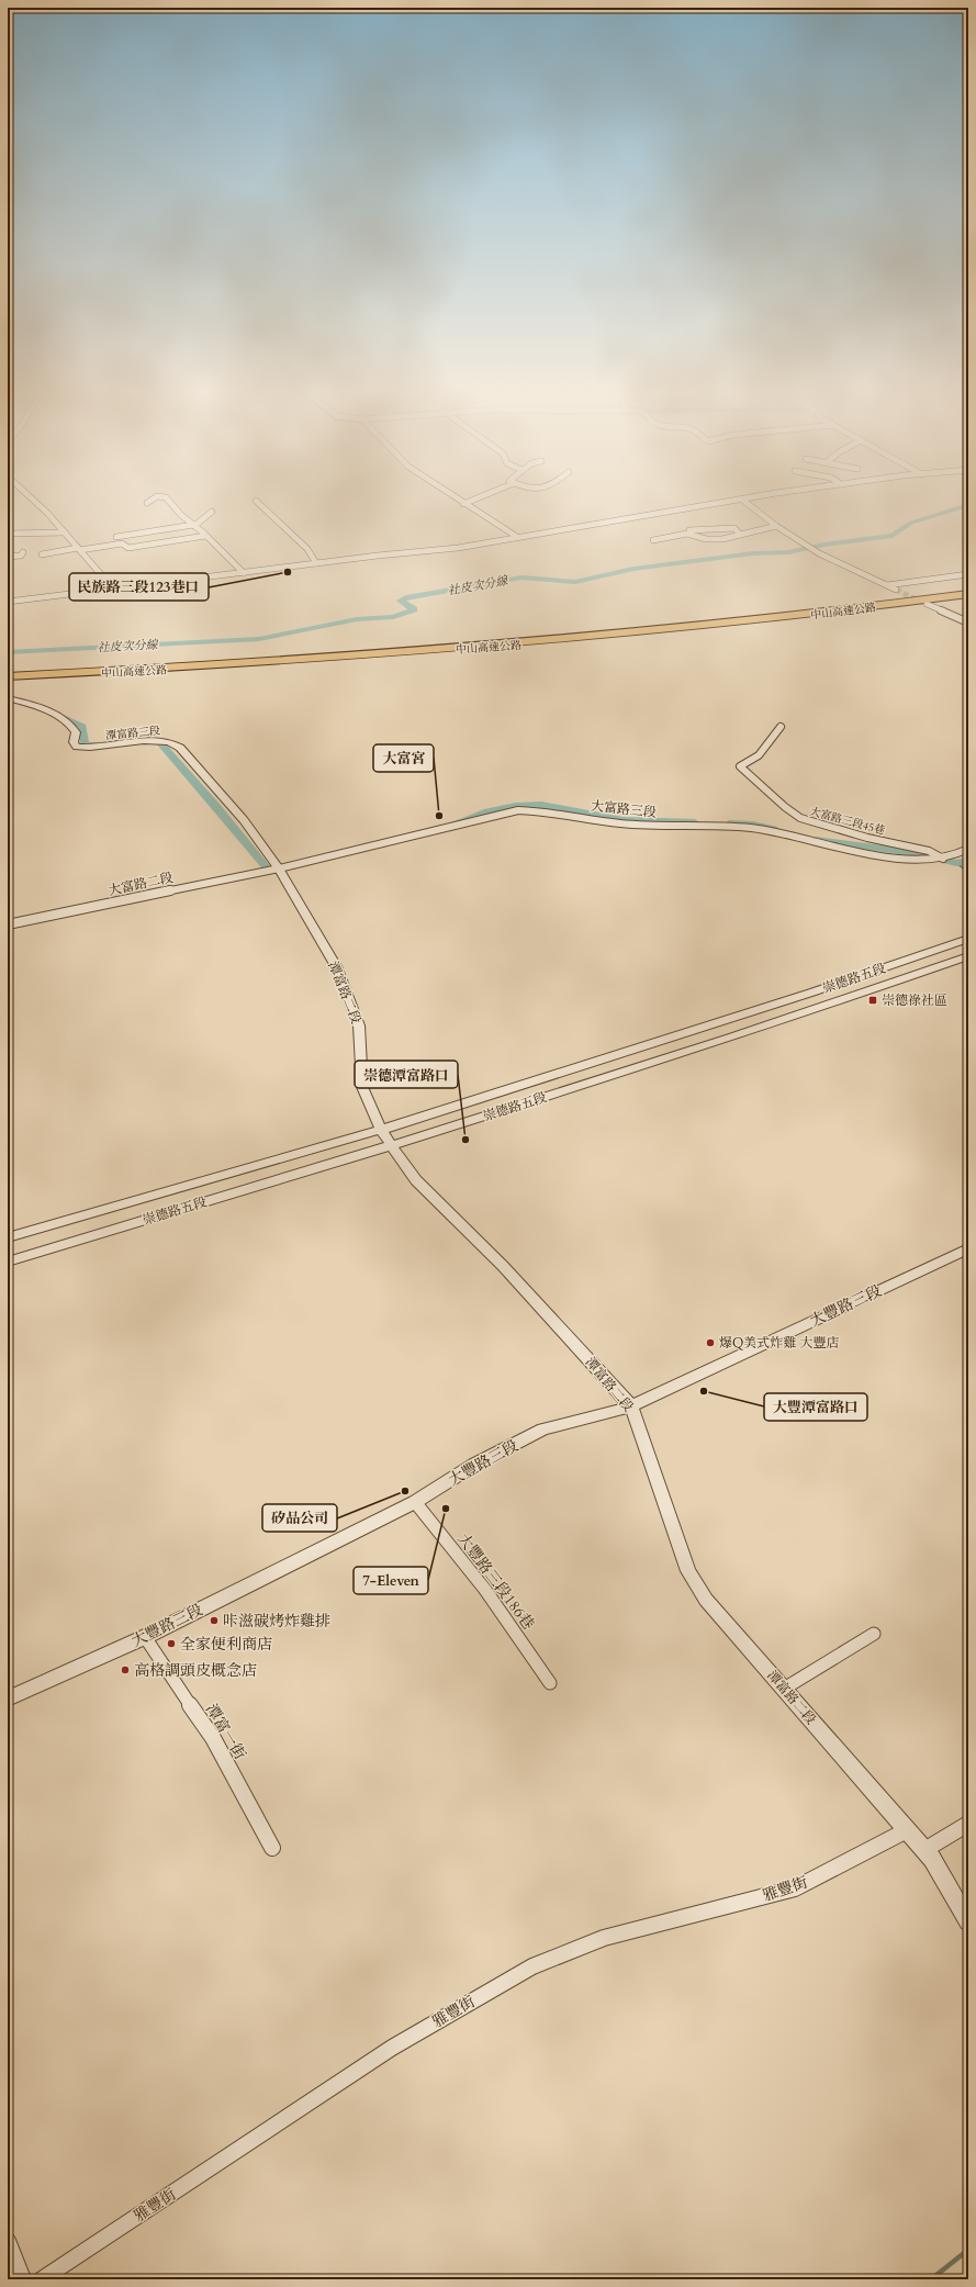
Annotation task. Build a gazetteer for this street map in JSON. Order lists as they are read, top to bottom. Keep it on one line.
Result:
{"streets":{"highway":["中山高速公路"],"street":["潭富路三段","大富路三段","大富路三段45巷","大富路二段","崇德路五段","潭富路二段","大豐路三段","大豐路三段186巷","潭富一街","雅豐街"]},"crossings":[["潭富路三段","大富路三段"],["潭富路三段","大富路二段"],["潭富路三段","潭富路二段"],["大富路三段","大富路三段45巷"],["大富路三段","大富路二段"],["大富路三段","潭富路二段"],["大富路二段","潭富路二段"],["崇德路五段","潭富路二段"],["潭富路二段","大豐路三段"],["潭富路二段","雅豐街"],["大豐路三段","大豐路三段186巷"],["大豐路三段","潭富一街"]],"water":["社皮次分線"],"places":{"other":["民族路三段123巷口","大富宮","崇德潭富路口","爆Q美式炸雞 大豐店","大豐潭富路口","矽品公司","7-Eleven","咔滋碳烤炸雞排","全家便利商店","高格調頭皮概念店"],"transit":["崇德祿社區"]}}
